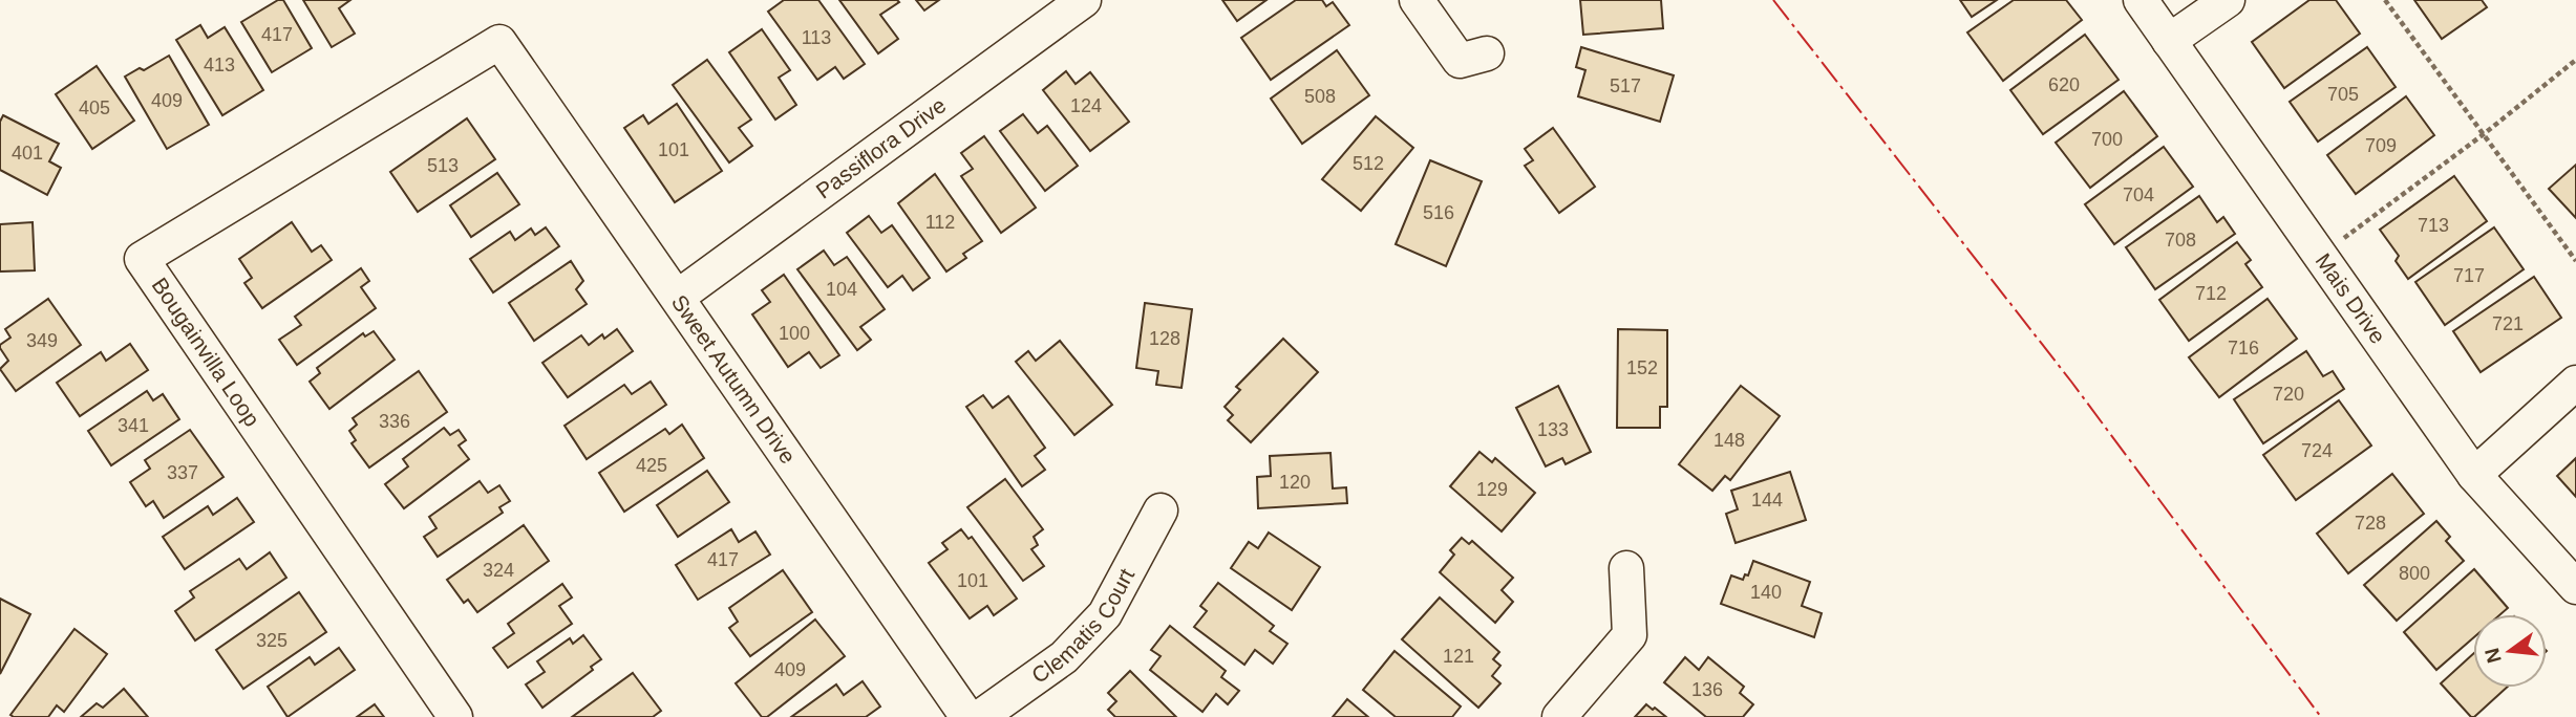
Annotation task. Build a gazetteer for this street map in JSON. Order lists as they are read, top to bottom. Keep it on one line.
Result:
{"streets":{"street":["Passiflora Drive","Mais Drive","Bougainvilla Loop","Sweet Autumn Drive","Clematis Court"]},"crossings":[["Passiflora Drive","Sweet Autumn Drive"],["Bougainvilla Loop","Sweet Autumn Drive"]],"house_numbers":["417","113","413","620","517","705","508","409","124","405","700","709","101","401","512","513","704","516","112","713","708","717","104","712","721","100","128","349","716","152","720","336","341","133","148","724","425","337","120","129","144","728","417","324","800","101","140","325","121","409","136"],"north":"left"}
